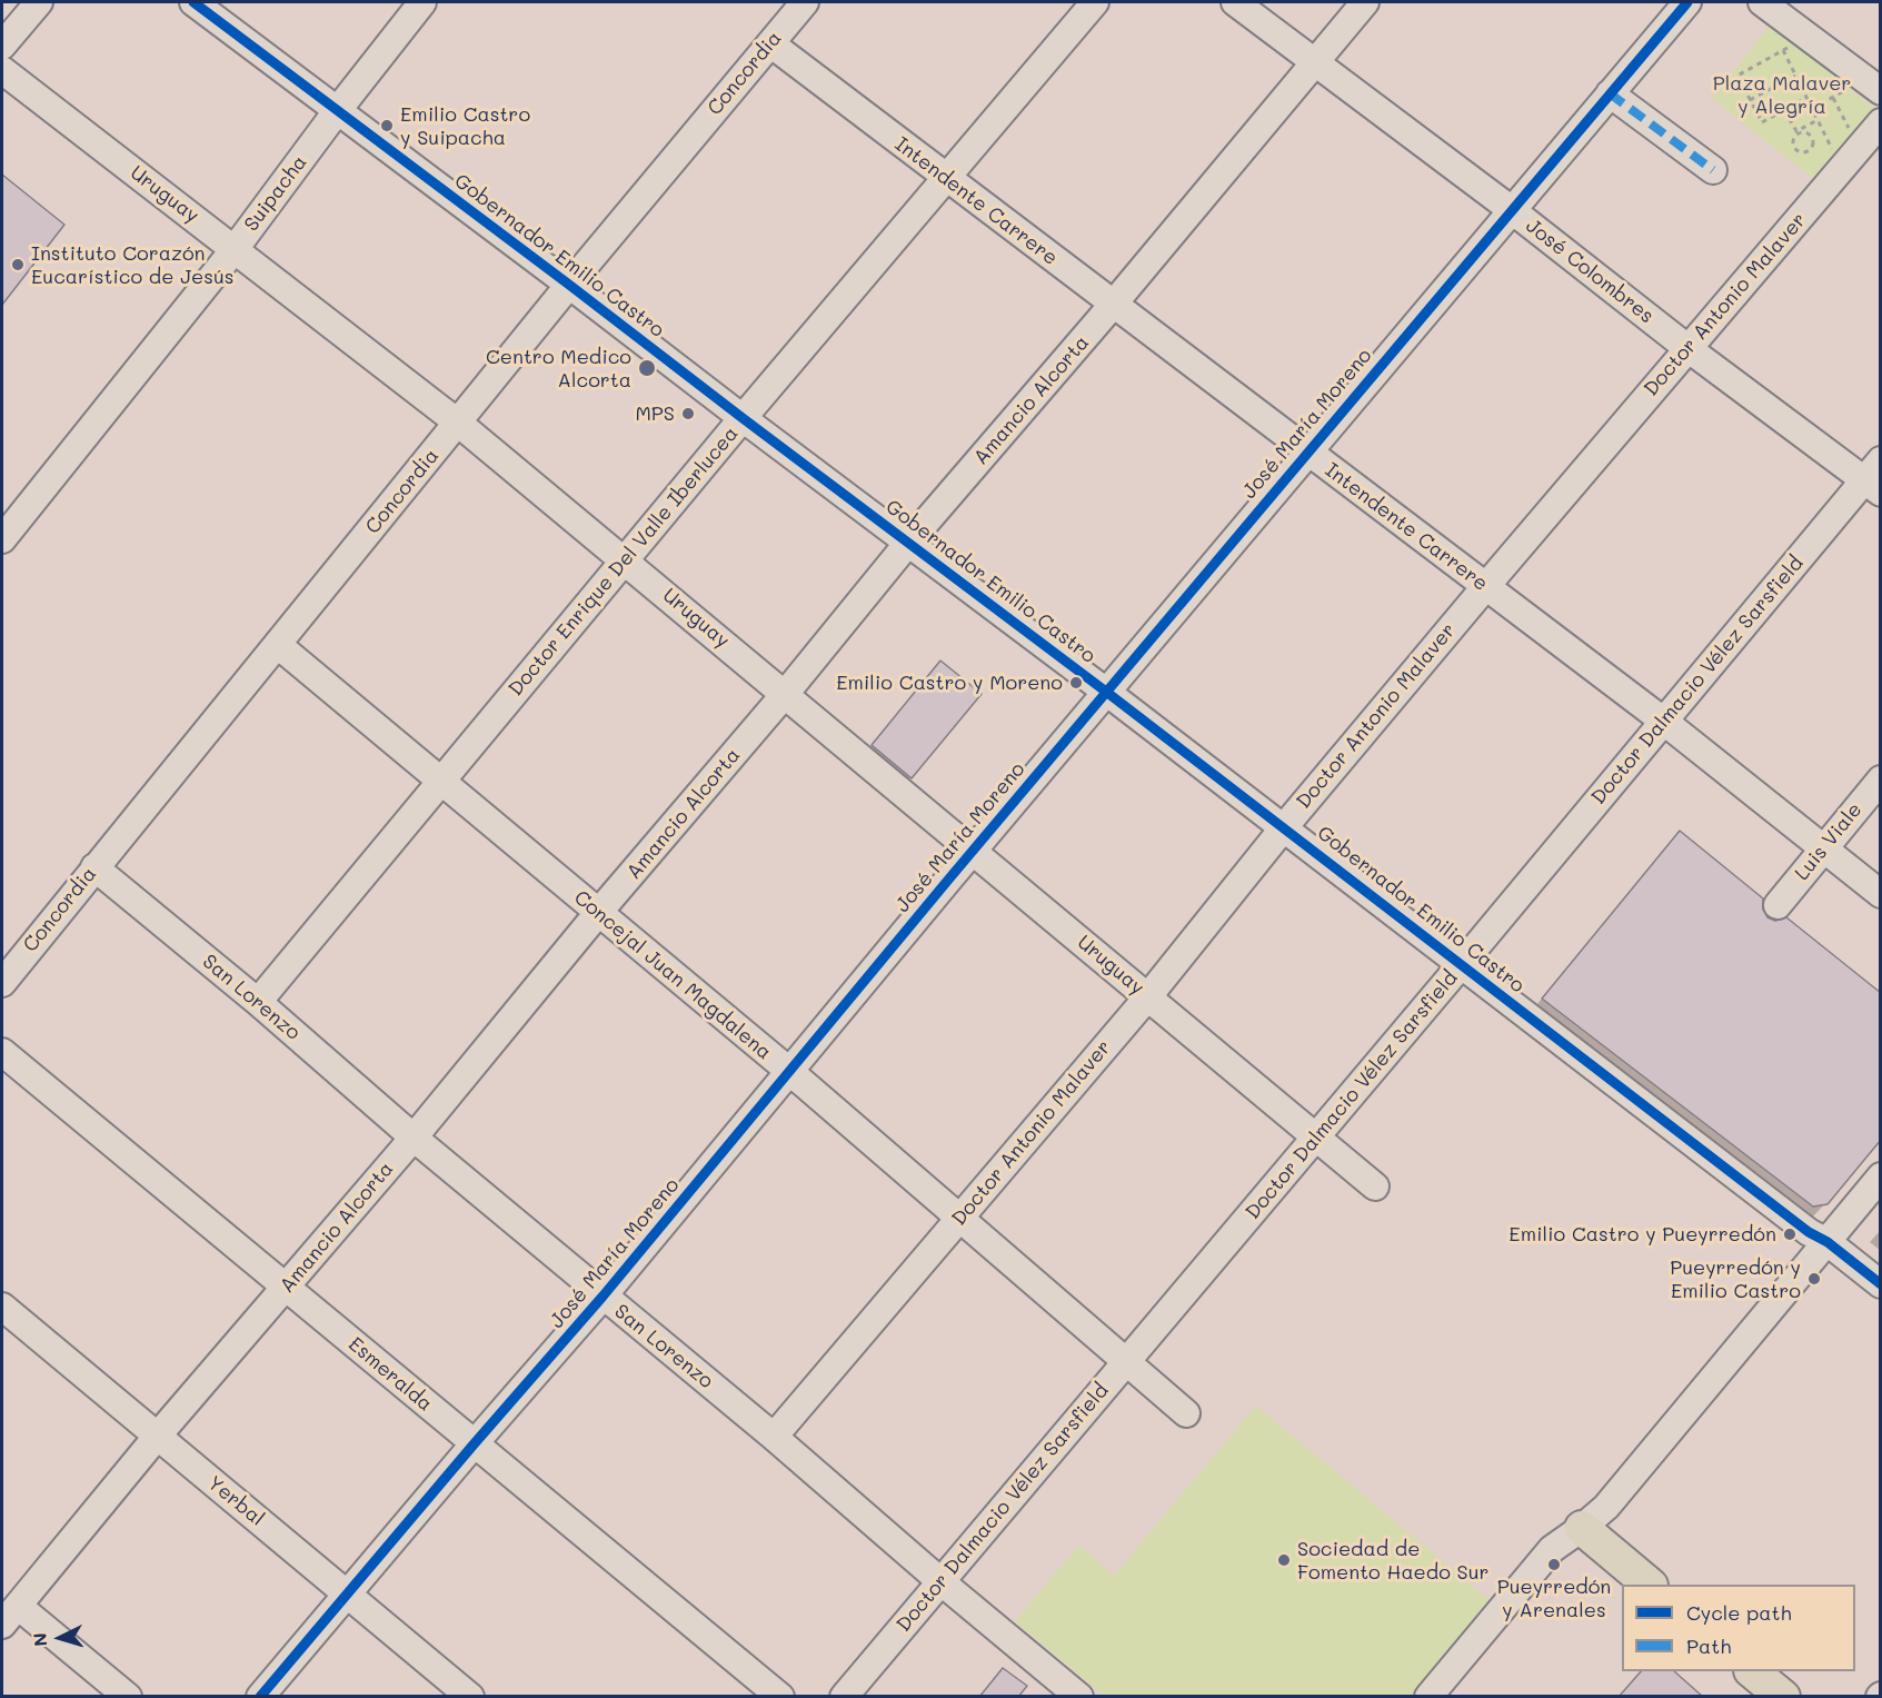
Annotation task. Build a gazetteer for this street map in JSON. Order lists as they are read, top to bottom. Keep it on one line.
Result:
{"streets":{"street":["Concordia","Suipacha","Uruguay","Intendente Carrere","Gobernador Emilio Castro","José Colombres","Doctor Antonio Malaver","Amancio Alcorta","José María Moreno","Doctor Enrique Del Valle Iberlucea","Doctor Dalmacio Vélez Sarsfield","Luis Viale","Concejal Juan Magdalena","San Lorenzo","Esmeralda","Yerbal"]},"crossings":[["Concordia","Uruguay"],["Concordia","Intendente Carrere"],["Concordia","Gobernador Emilio Castro"],["Concordia","Concejal Juan Magdalena"],["Concordia","San Lorenzo"],["Suipacha","Uruguay"],["Suipacha","Gobernador Emilio Castro"],["Uruguay","Doctor Antonio Malaver"],["Uruguay","Amancio Alcorta"],["Uruguay","José María Moreno"],["Uruguay","Doctor Enrique Del Valle Iberlucea"],["Uruguay","Doctor Dalmacio Vélez Sarsfield"],["Intendente Carrere","Doctor Antonio Malaver"],["Intendente Carrere","Amancio Alcorta"],["Intendente Carrere","José María Moreno"],["Intendente Carrere","Doctor Enrique Del Valle Iberlucea"],["Intendente Carrere","Doctor Dalmacio Vélez Sarsfield"],["Intendente Carrere","Luis Viale"],["Gobernador Emilio Castro","Doctor Antonio Malaver"],["Gobernador Emilio Castro","Amancio Alcorta"],["Gobernador Emilio Castro","José María Moreno"],["Gobernador Emilio Castro","Doctor Enrique Del Valle Iberlucea"],["Gobernador Emilio Castro","Doctor Dalmacio Vélez Sarsfield"],["José Colombres","Doctor Antonio Malaver"],["José Colombres","Amancio Alcorta"],["José Colombres","José María Moreno"],["José Colombres","Doctor Dalmacio Vélez Sarsfield"],["Doctor Antonio Malaver","Concejal Juan Magdalena"],["Doctor Antonio Malaver","San Lorenzo"],["Amancio Alcorta","Concejal Juan Magdalena"],["Amancio Alcorta","San Lorenzo"],["Amancio Alcorta","Esmeralda"],["Amancio Alcorta","Yerbal"],["José María Moreno","Concejal Juan Magdalena"],["José María Moreno","San Lorenzo"],["José María Moreno","Esmeralda"],["José María Moreno","Yerbal"],["Doctor Enrique Del Valle Iberlucea","Concejal Juan Magdalena"],["Doctor Enrique Del Valle Iberlucea","San Lorenzo"],["Doctor Dalmacio Vélez Sarsfield","Concejal Juan Magdalena"],["Doctor Dalmacio Vélez Sarsfield","San Lorenzo"]],"parks":["Plaza Malaver y Alegría"],"places":["Emilio Castro y Suipacha","Instituto Corazón Eucarístico de Jesús","Centro Medico Alcorta","MPS","Emilio Castro y Moreno","Emilio Castro y Pueyrredón","Pueyrredón y Emilio Castro","Sociedad de Fomento Haedo Sur","Pueyrredón y Arenales"],"legend":["Cycle path","Path"],"north":"left"}
